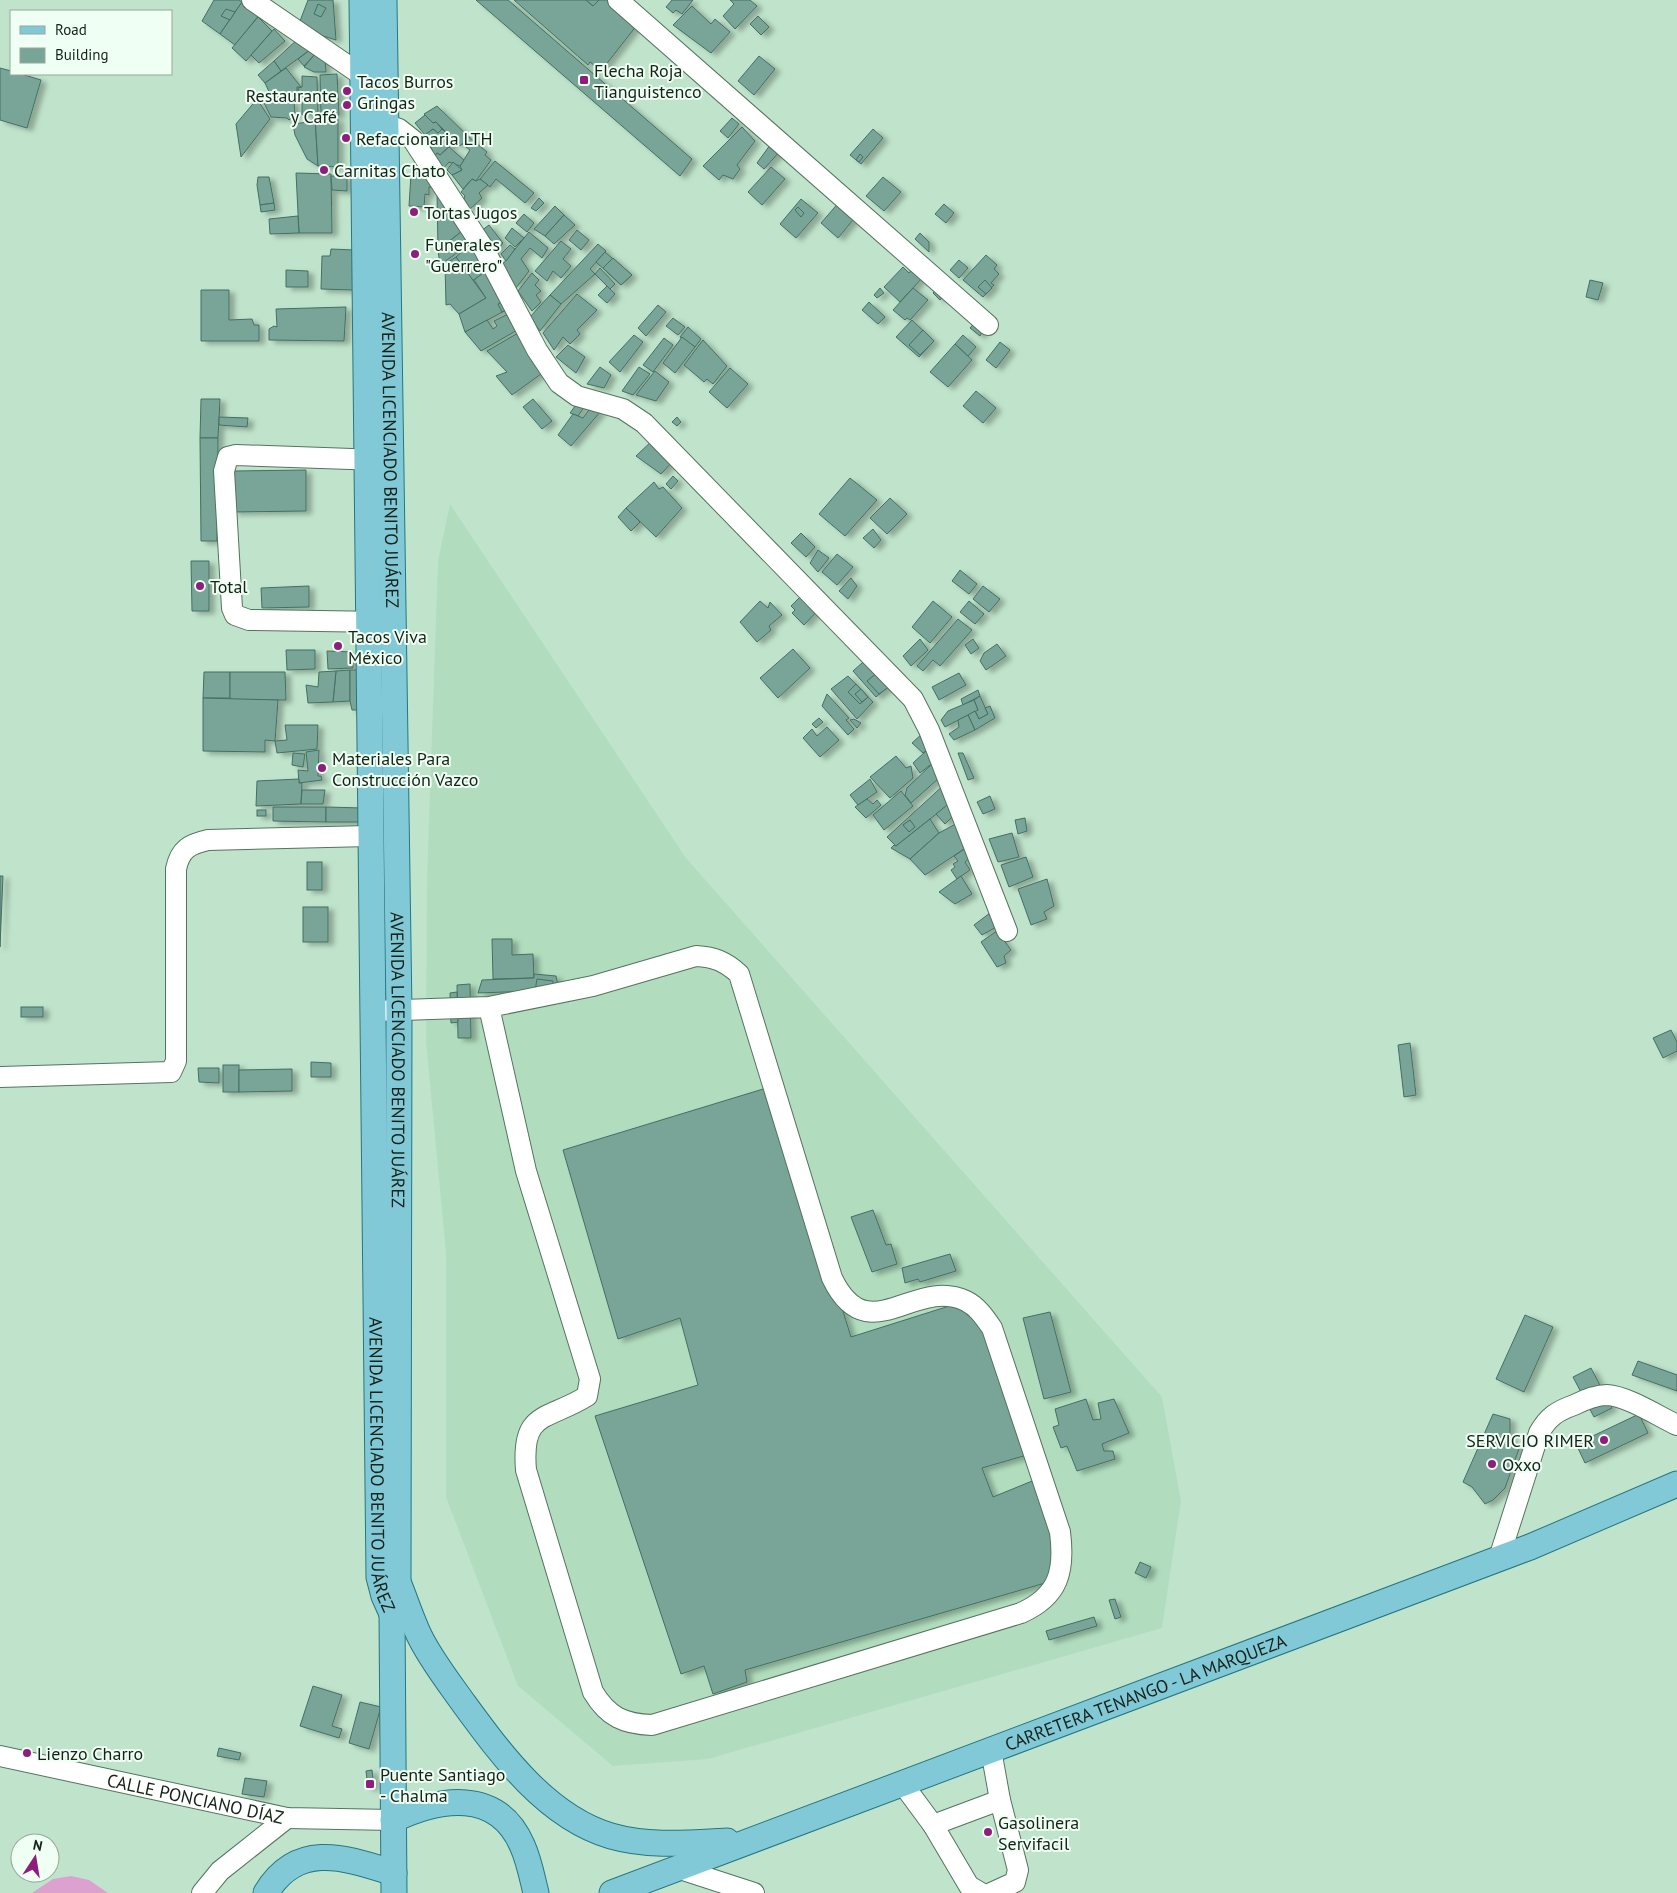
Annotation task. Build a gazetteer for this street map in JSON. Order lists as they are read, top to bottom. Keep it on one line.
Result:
{"streets":{"main road":["AVENIDA LICENCIADO BENITO JUÁREZ","CARRETERA TENANGO - LA MARQUEZA"],"street":["CALLE PONCIANO DÍAZ"]},"places":{"transit":["Flecha Roja Tianguistenco","Puente Santiago - Chalma"],"other":["Tacos Burros Gringas","Restaurante y Café","Refaccionaria LTH","Carnitas Chato","Tortas Jugos","Funerales \"Guerrero\"","Total","Tacos Viva México","Materiales Para Construcción Vazco","SERVICIO RIMER","Oxxo","Lienzo Charro","Gasolinera Servifacil"]},"legend":["Road","Building"],"north":"top"}
